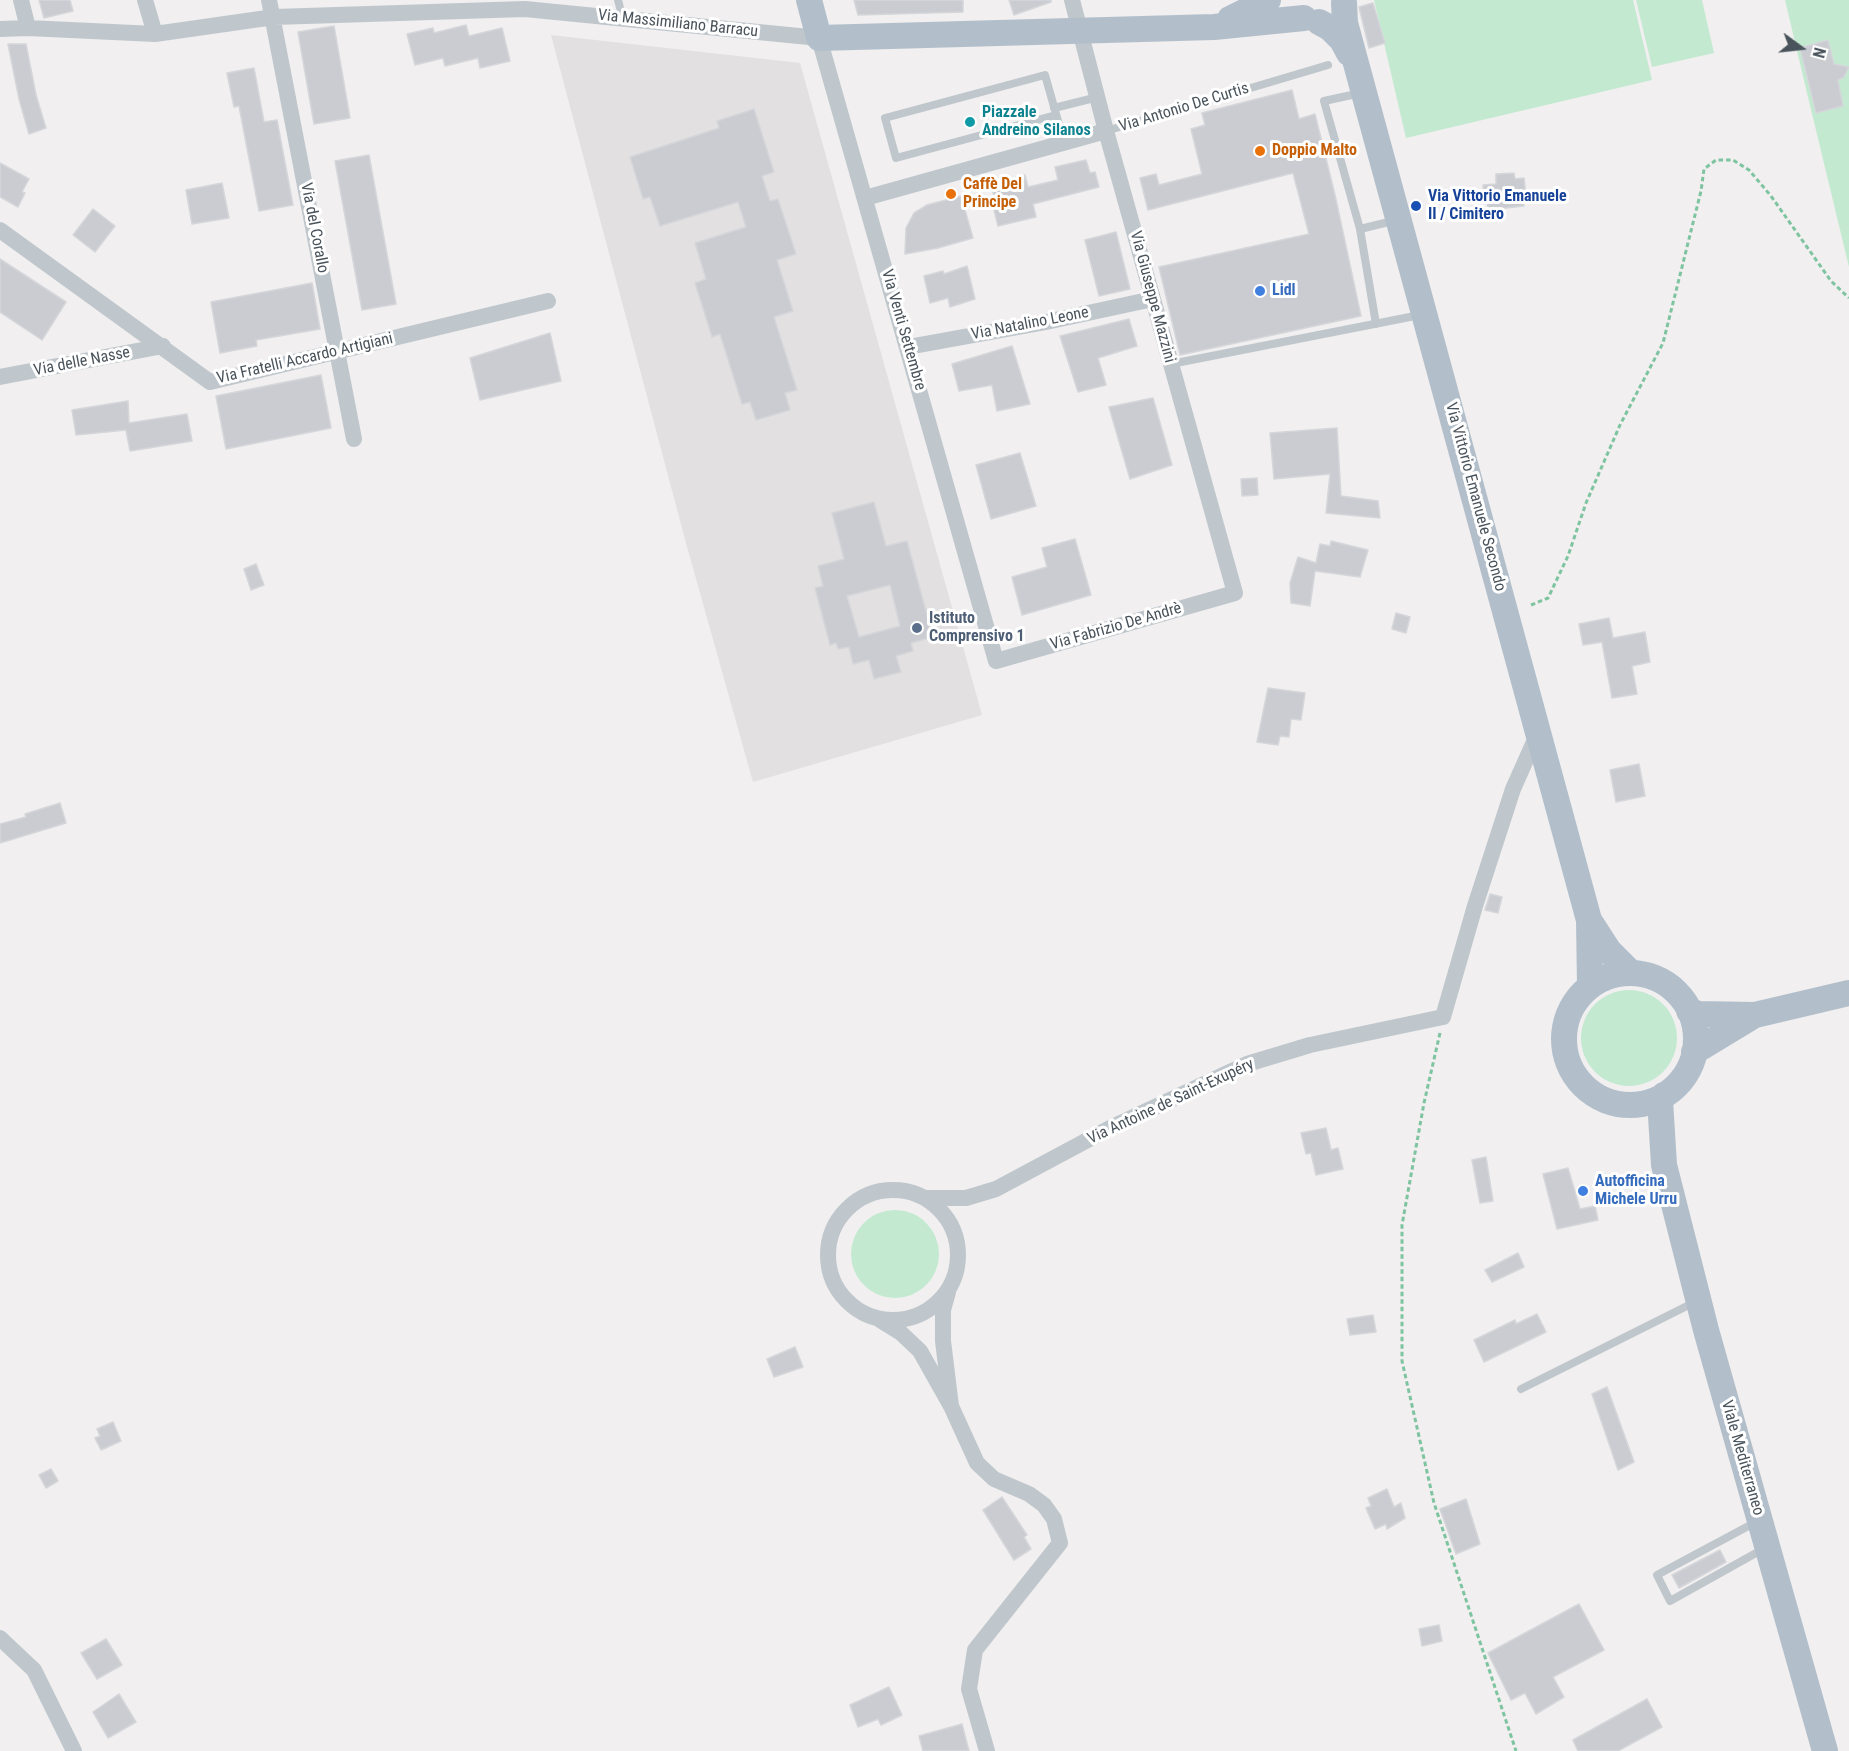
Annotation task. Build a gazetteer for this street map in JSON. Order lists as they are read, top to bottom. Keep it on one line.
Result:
{"streets":{"main road":["Via Massimiliano Barracu","Via Venti Settembre","Via Vittorio Emanuele Secondo","Viale Mediterraneo"],"street":["Via Antonio De Curtis","Via del Corallo","Via Giuseppe Mazzini","Via Natalino Leone","Via Fratelli Accardo Artigiani","Via delle Nasse","Via Fabrizio De Andrè","Via Antoine de Saint-Exupéry"]},"crossings":[["Via Massimiliano Barracu","Via del Corallo"],["Via Massimiliano Barracu","Via Giuseppe Mazzini"],["Via Massimiliano Barracu","Via Venti Settembre"],["Via Massimiliano Barracu","Via Vittorio Emanuele Secondo"],["Via Antonio De Curtis","Via Giuseppe Mazzini"],["Via Antonio De Curtis","Via Venti Settembre"],["Via del Corallo","Via Fratelli Accardo Artigiani"],["Via Giuseppe Mazzini","Via Natalino Leone"],["Via Giuseppe Mazzini","Via Fabrizio De Andrè"],["Via Natalino Leone","Via Venti Settembre"],["Via Venti Settembre","Via Fabrizio De Andrè"],["Via Fratelli Accardo Artigiani","Via delle Nasse"],["Via Vittorio Emanuele Secondo","Viale Mediterraneo"]],"places":["Piazzale Andreino Silanos","Doppio Malto","Caffè Del Principe","Via Vittorio Emanuele II / Cimitero","Lidl","Istituto Comprensivo 1","Autofficina Michele Urru"],"north":"right"}
